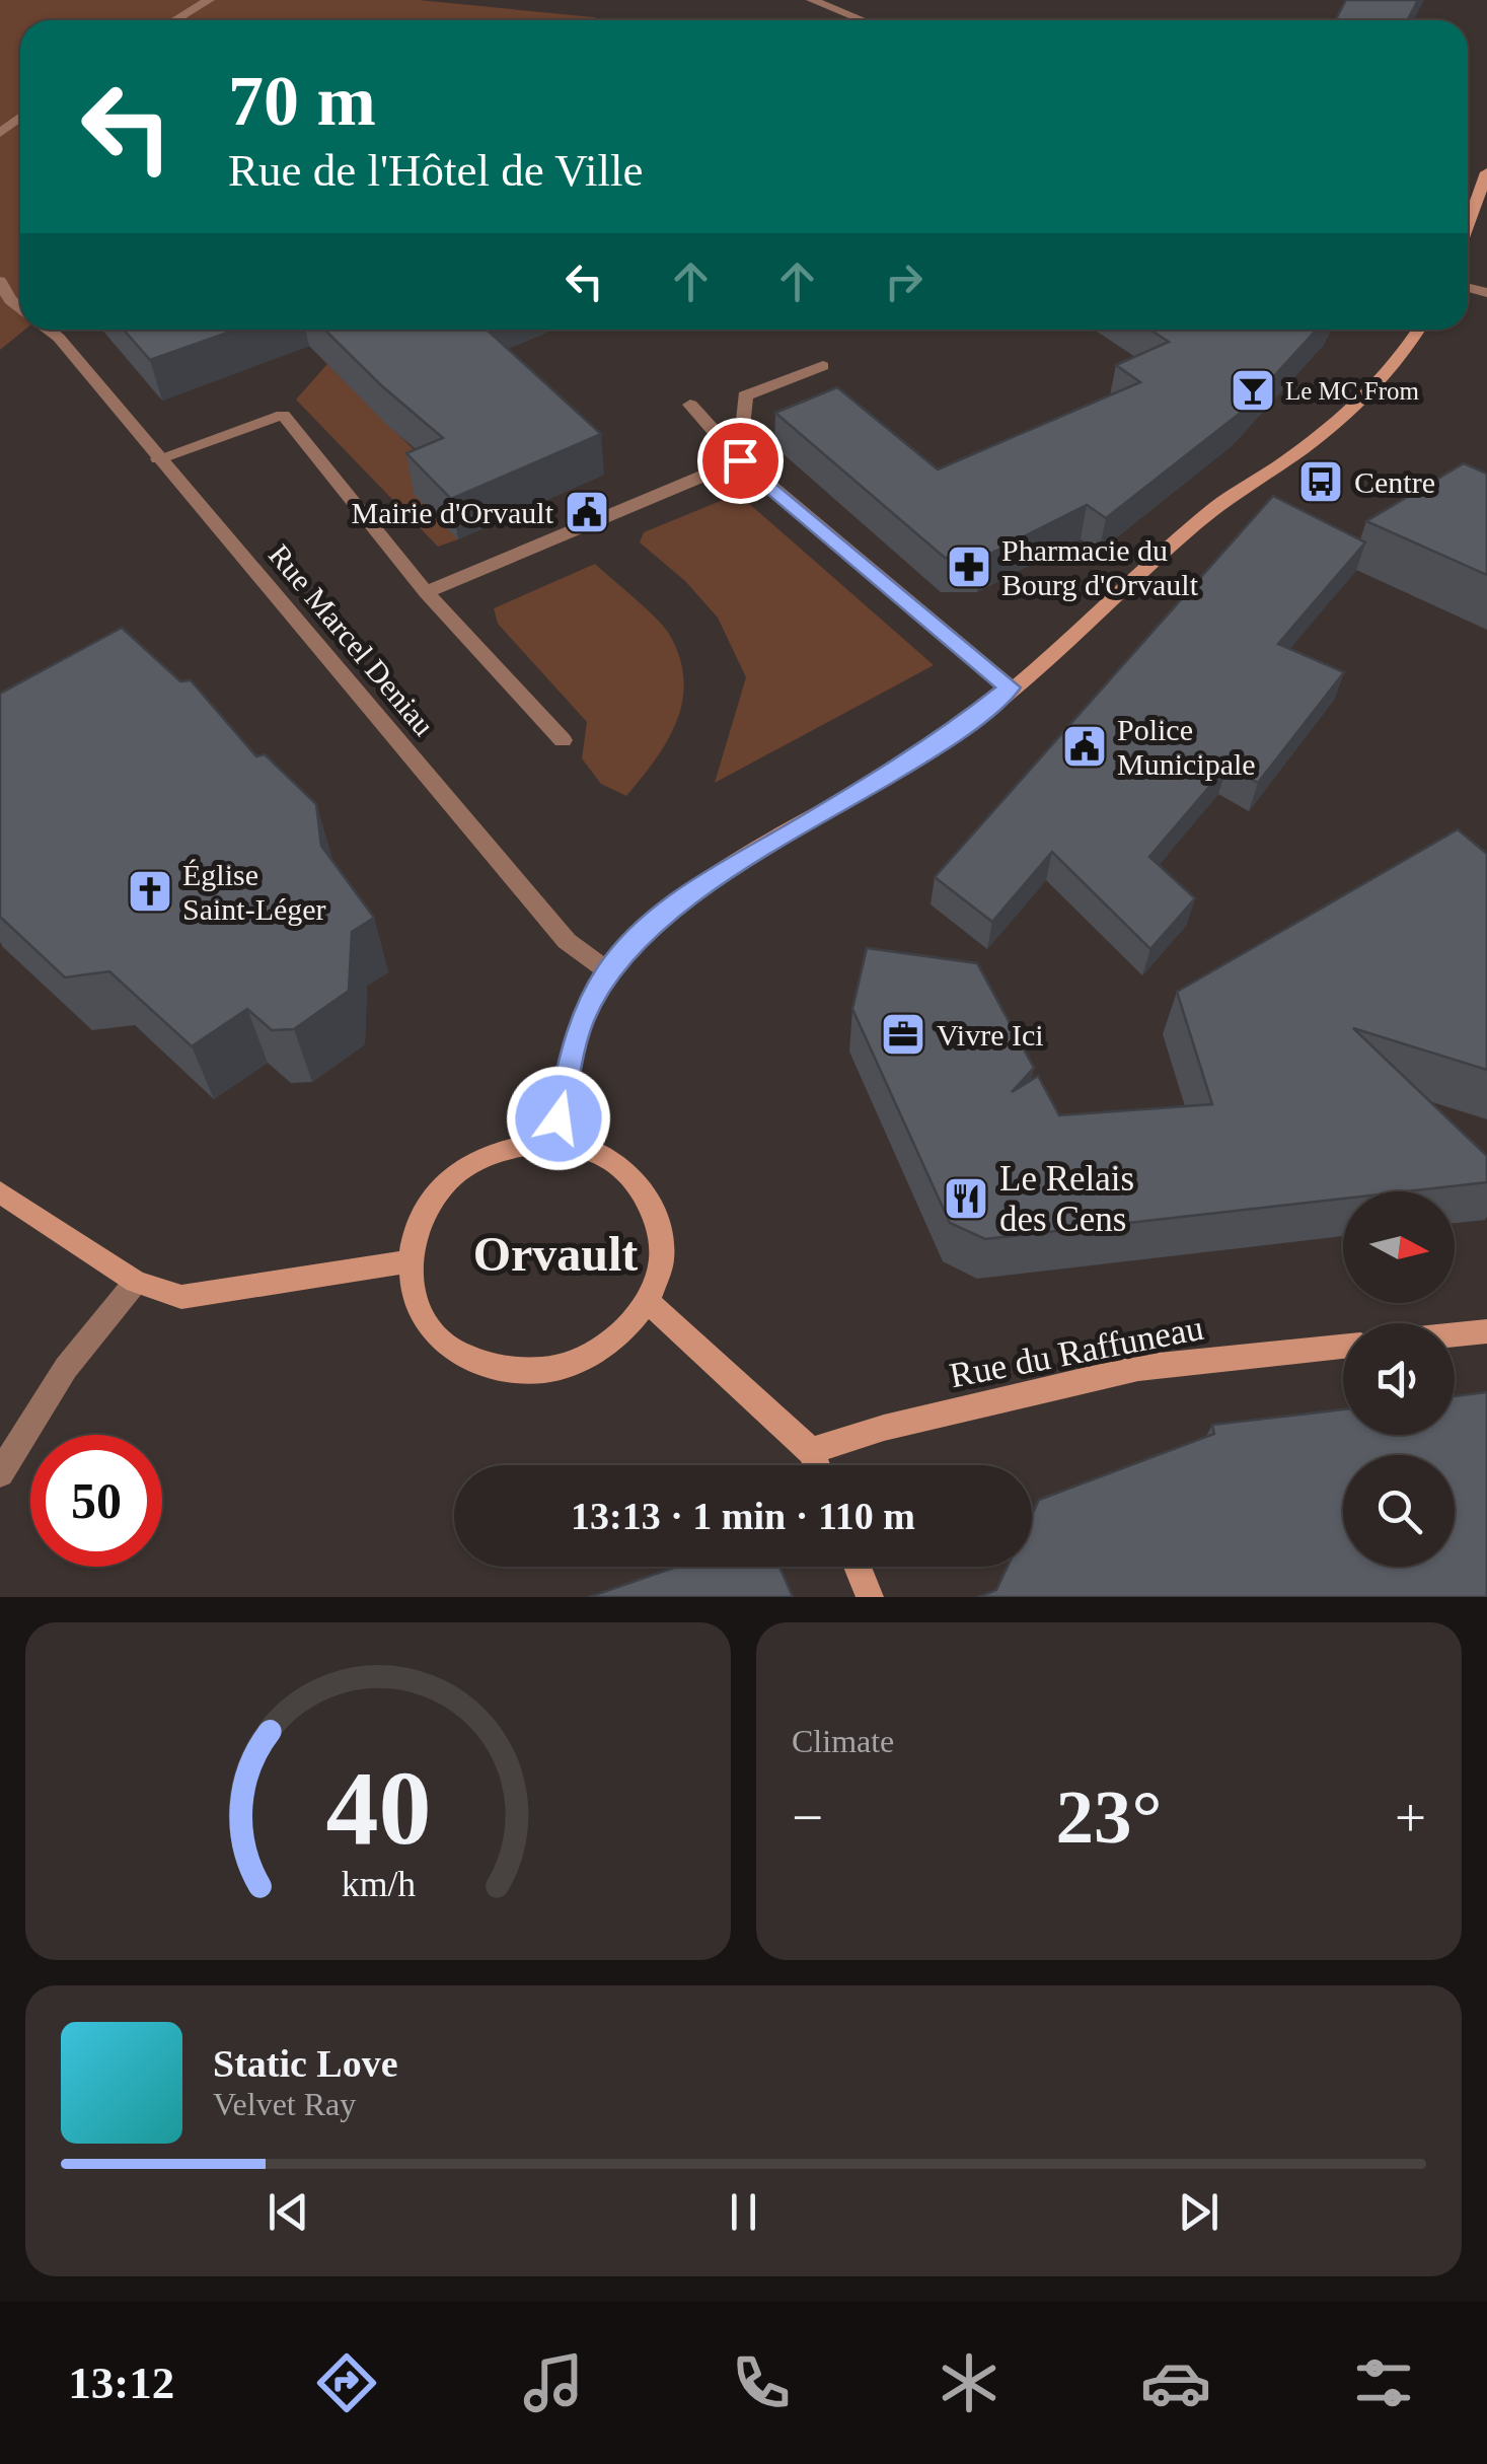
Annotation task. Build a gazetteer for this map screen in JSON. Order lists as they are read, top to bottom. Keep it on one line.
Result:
{"streets":{"main road":["Rue du Raffuneau"],"street":["Rue Marcel Deniau"]},"districts":["Orvault"],"places":{"bar":["Le MC From"],"bus stop":["Centre"],"public building":["Mairie d'Orvault","Police Municipale"],"pharmacy":["Pharmacie du Bourg d'Orvault"],"church":["Église Saint-Léger"],"office":["Vivre Ici"],"restaurant":["Le Relais des Cens"]},"north":"right","page":{"turn":["70 m","Rue de l'Hôtel de Ville"],"limit":"50","trip":"13:13 · 1 min · 110 m","tile":"Climate","heat":["−","23°","+"],"song":["Static Love","Velvet Ray"],"tabs":"13:12","gauge":["40","km/h"]}}
